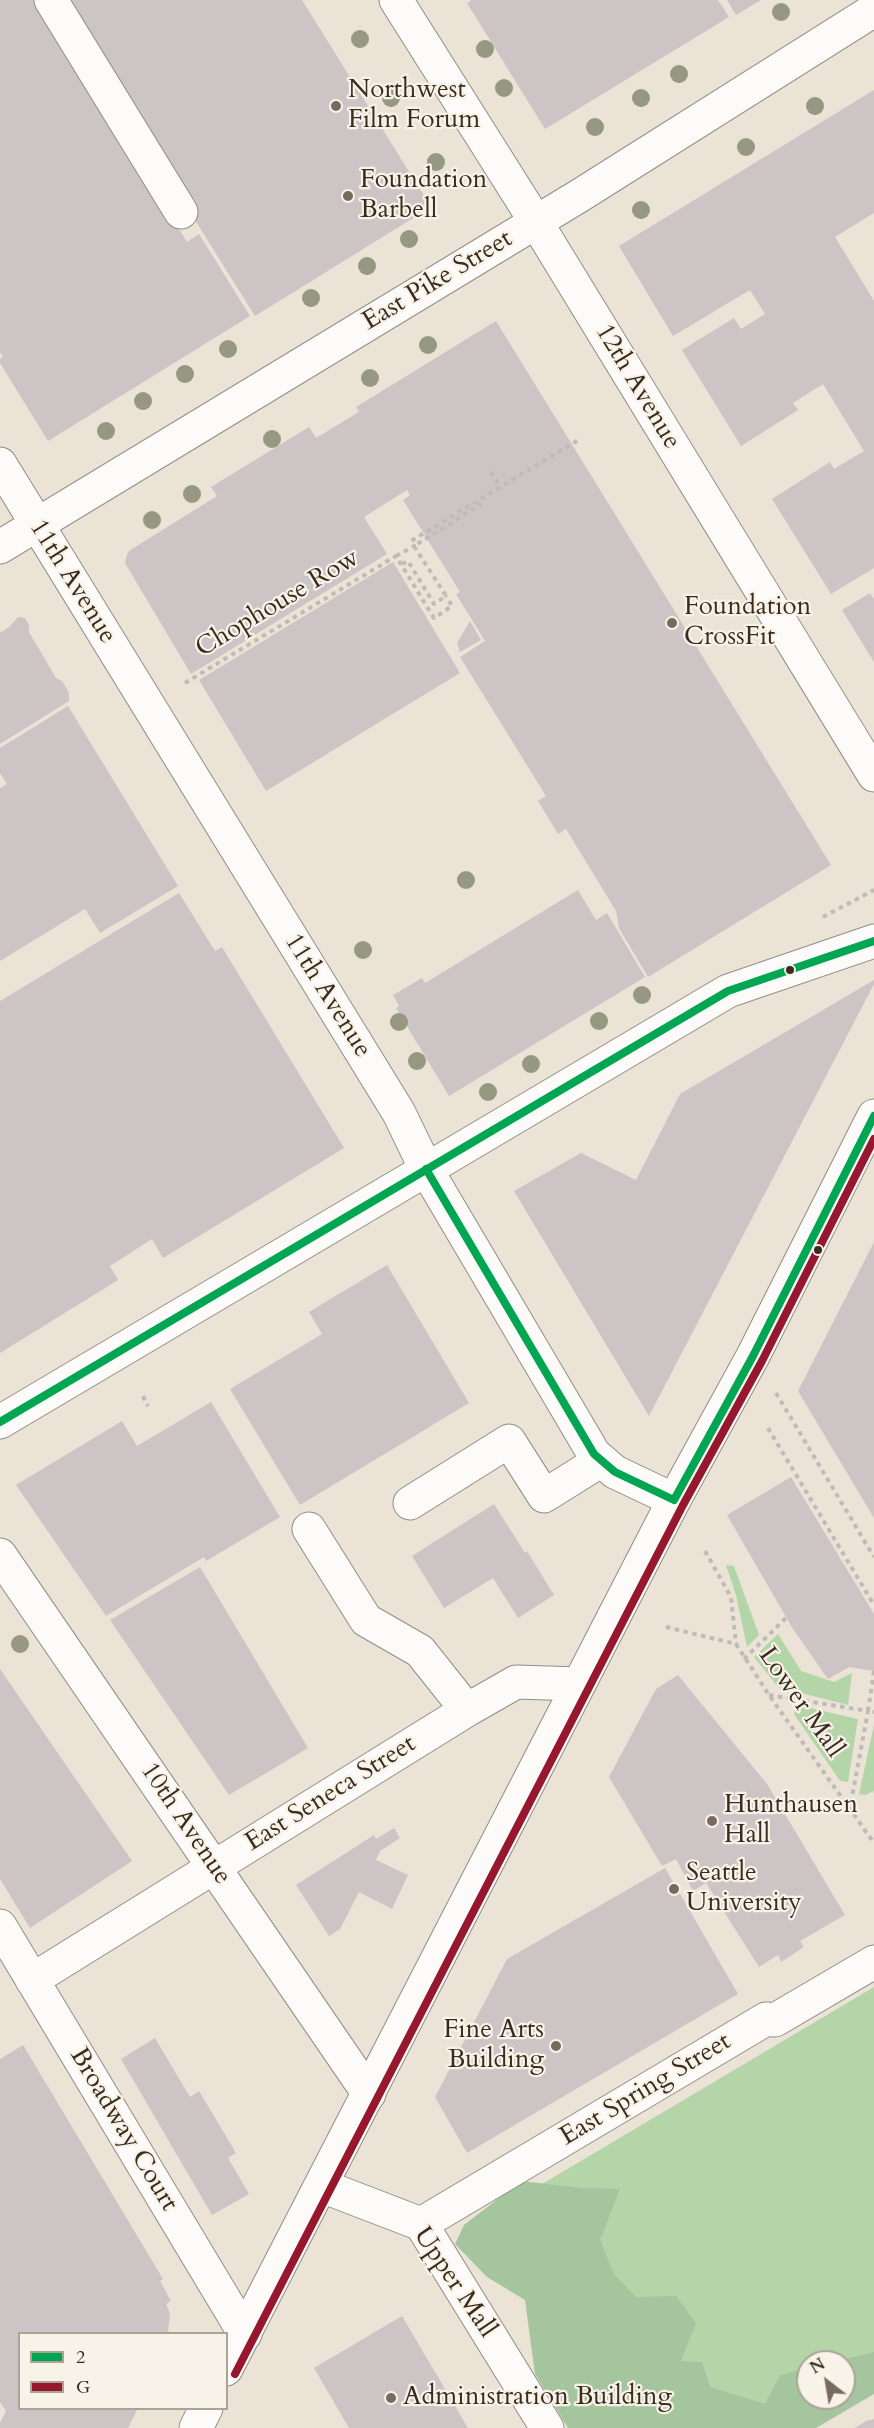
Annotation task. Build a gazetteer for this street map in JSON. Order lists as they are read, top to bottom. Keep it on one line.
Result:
{"streets":{"street":["East Pike Street","12th Avenue","11th Avenue","East Seneca Street","10th Avenue","East Spring Street","Broadway Court","Upper Mall"],"path":["Chophouse Row","Lower Mall"]},"crossings":[["East Pike Street","12th Avenue"],["East Pike Street","11th Avenue"],["East Seneca Street","10th Avenue"],["East Seneca Street","Broadway Court"],["East Spring Street","Upper Mall"]],"places":["Northwest Film Forum","Foundation Barbell","Foundation CrossFit","Hunthausen Hall","Seattle University","Fine Arts Building","Administration Building"],"lines":["transit line 2","transit line G"],"legend":["2","G"],"north":"top left"}
